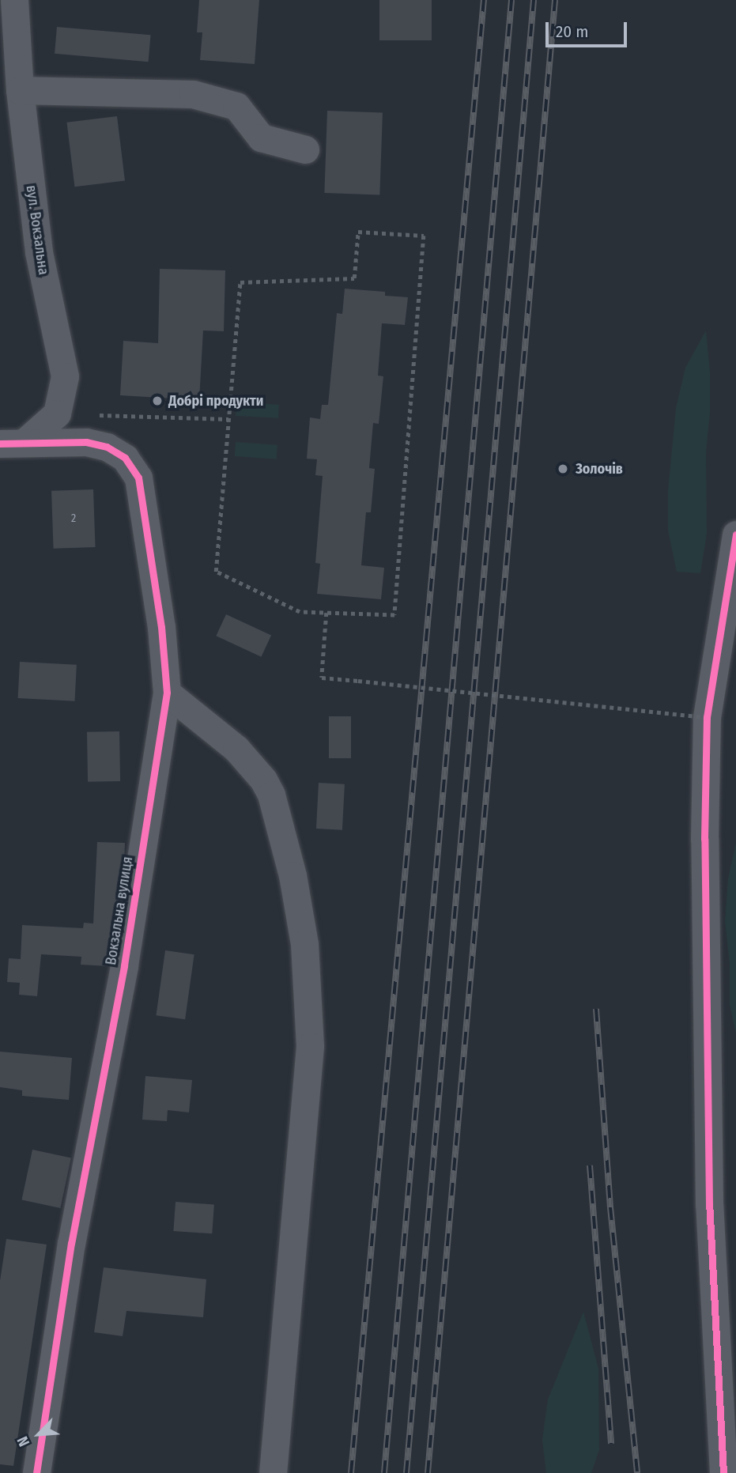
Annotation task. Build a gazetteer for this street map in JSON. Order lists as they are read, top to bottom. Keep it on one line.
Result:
{"streets":{"street":["вул. Вокзальна","Вокзальна вулиця"]},"places":["Добрі продукти","Золочів"],"house_numbers":["2"],"scale_bar":"20 m","north":"bottom left"}
